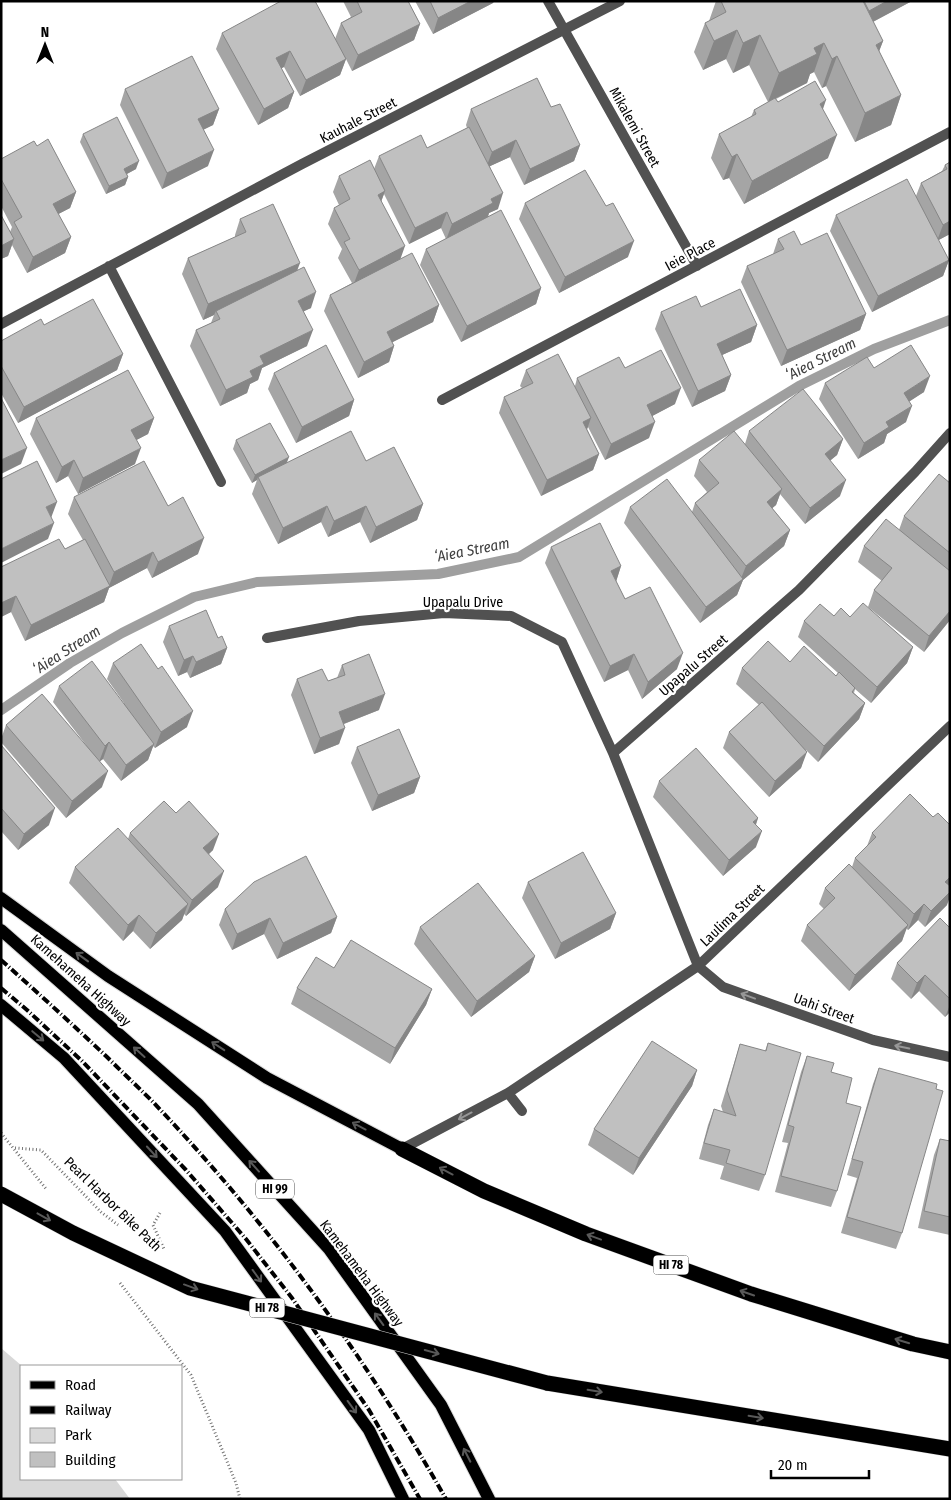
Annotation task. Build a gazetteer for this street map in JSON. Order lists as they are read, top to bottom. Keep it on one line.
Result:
{"streets":{"highway":["HI 78"],"main road":["Kamehameha Highway","HI 99"],"street":["Kauhale Street","Mikalemi Street","Ieie Place","Upapalu Drive","Upapalu Street","Laulima Street","Uahi Street"],"path":["Pearl Harbor Bike Path"]},"crossings":[["Kauhale Street","Mikalemi Street"],["Mikalemi Street","Ieie Place"],["Upapalu Drive","Upapalu Street"],["Laulima Street","Kamehameha Highway"],["Laulima Street","Uahi Street"],["Laulima Street","HI 78"],["Kamehameha Highway","HI 78"]],"one_way":["Uahi Street"],"water":["ʻAiea Stream"],"legend":["Road","Railway","Park","Building"],"scale_bar":"20 m","north":"top"}
